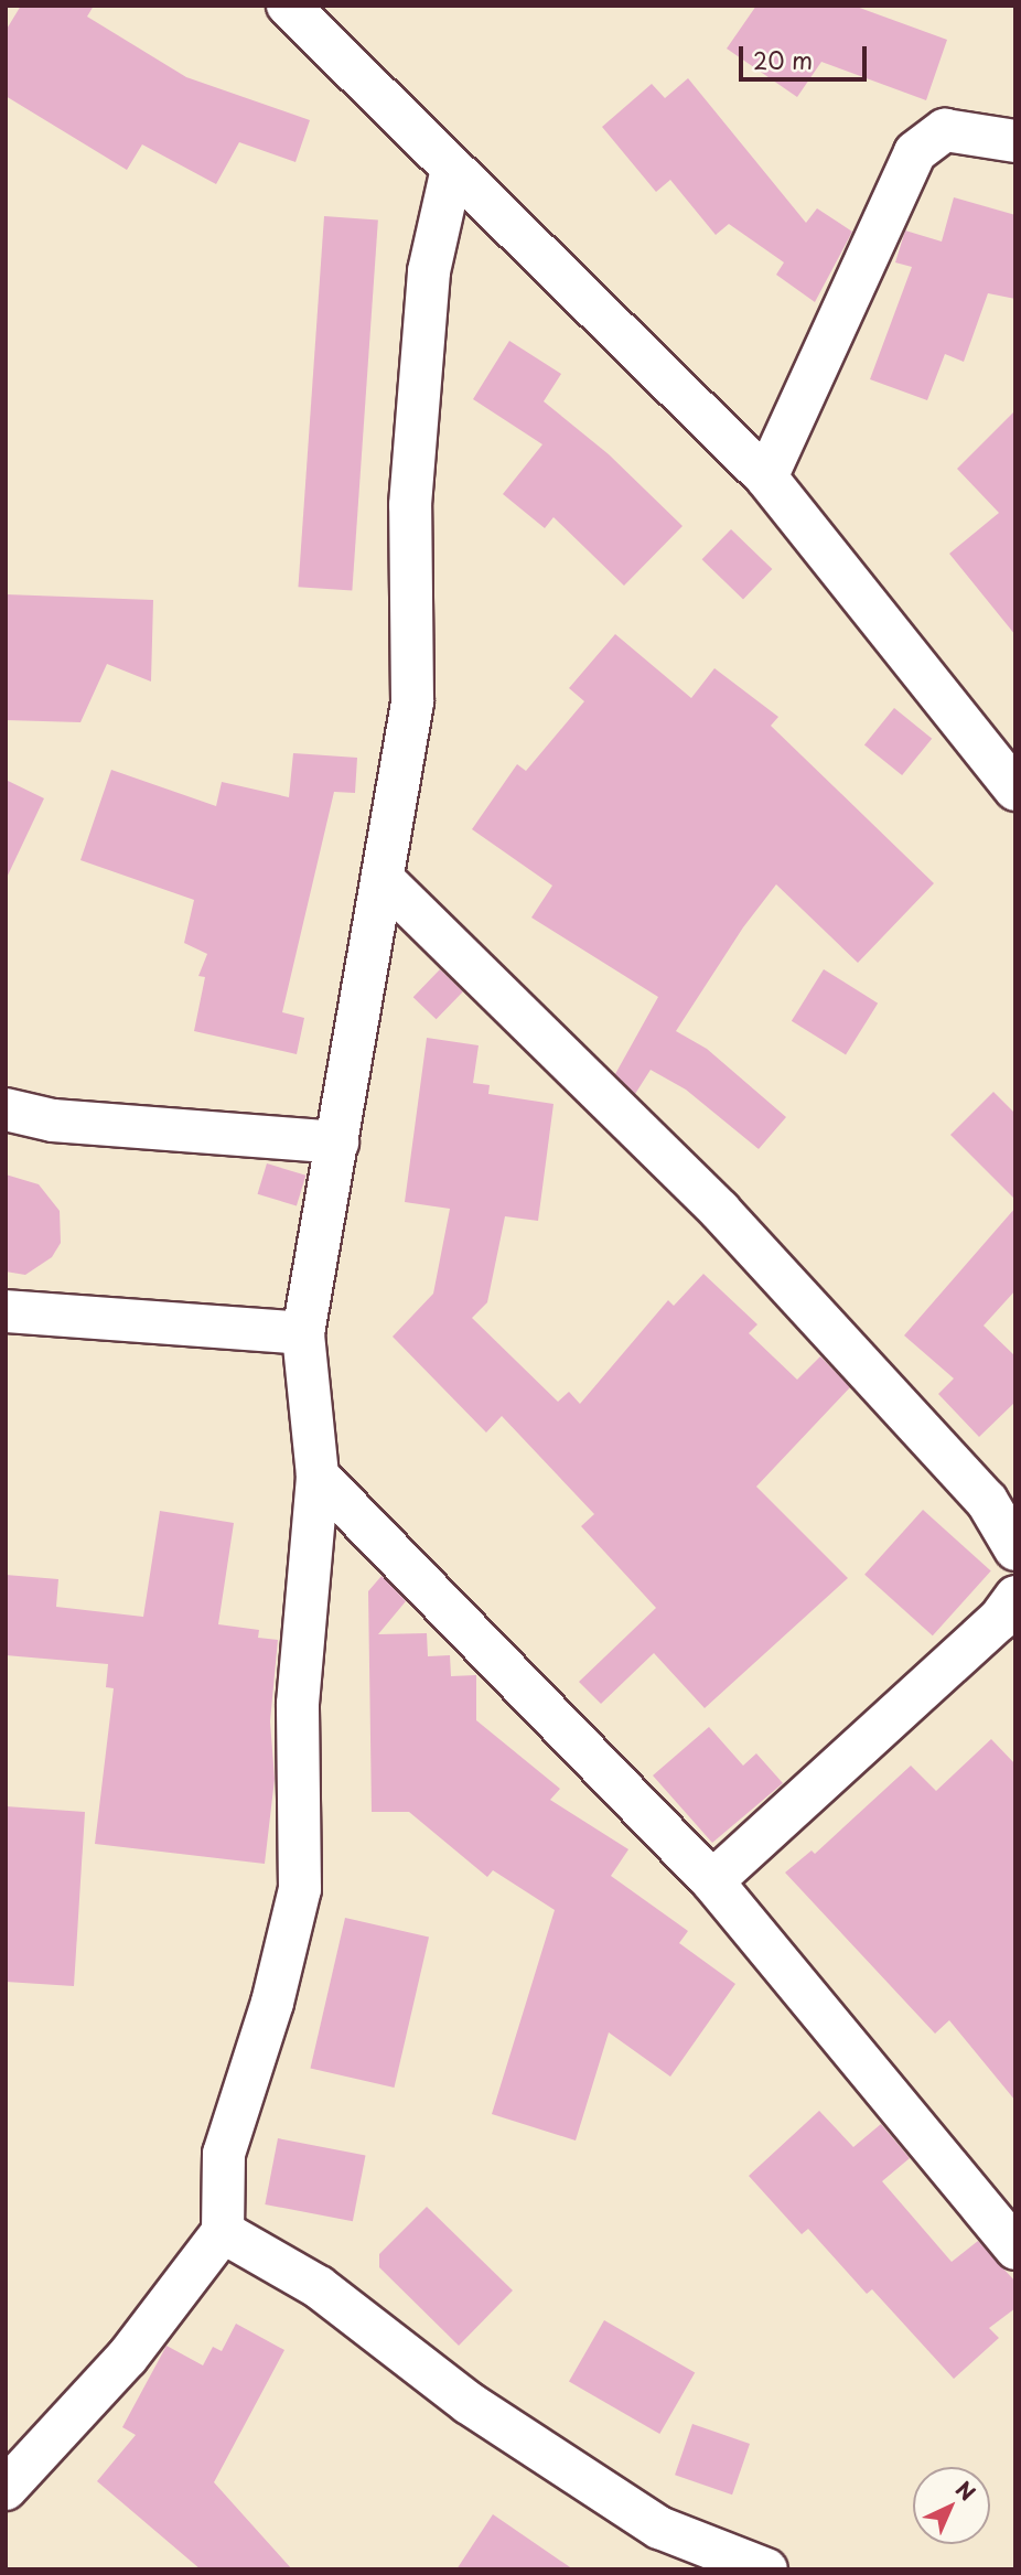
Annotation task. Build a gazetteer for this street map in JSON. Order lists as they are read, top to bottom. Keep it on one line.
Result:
{"scale_bar":"20 m","north":"top right"}
